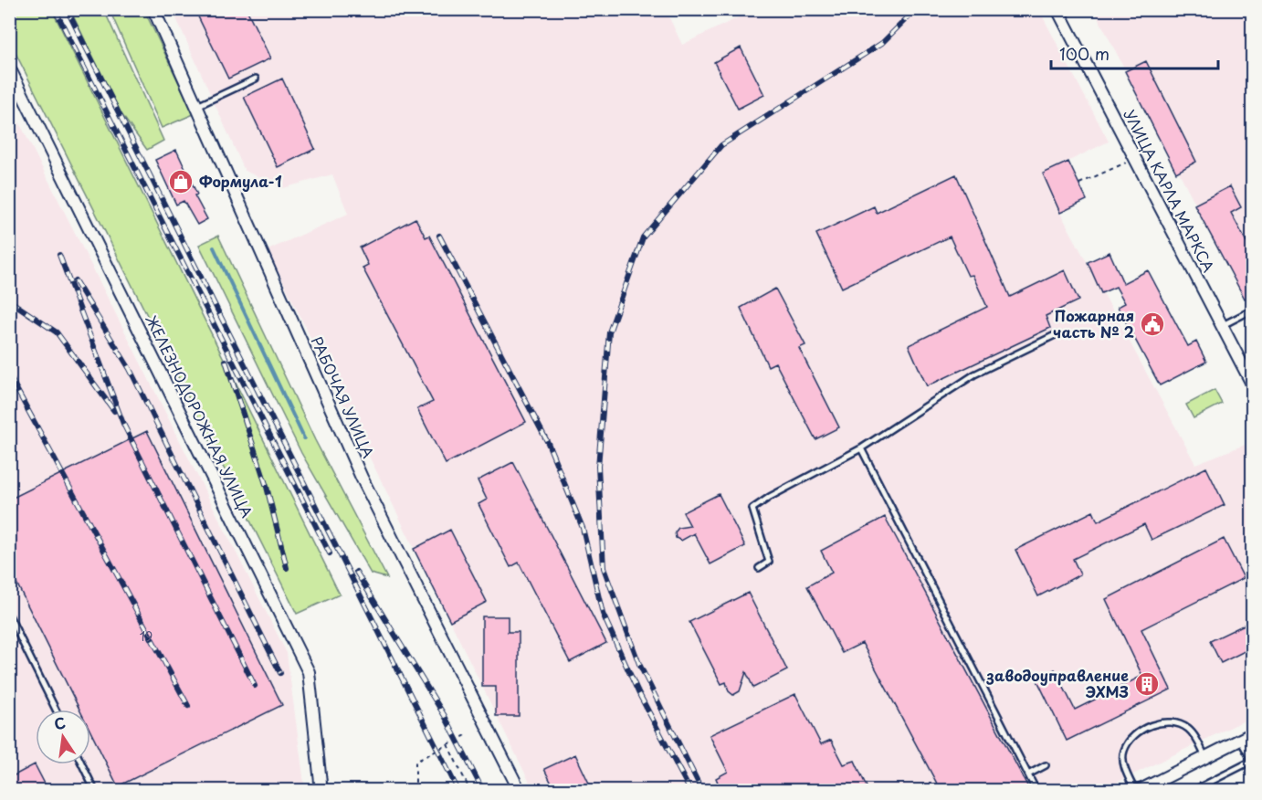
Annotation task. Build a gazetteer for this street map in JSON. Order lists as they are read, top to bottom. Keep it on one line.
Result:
{"streets":{"street":["УЛИЦА КАРЛА МАРКСА","РАБОЧАЯ УЛИЦА","ЖЕЛЕЗНОДОРОЖНАЯ УЛИЦА"]},"places":{"shop":["Формула-1"],"public building":["Пожарная часть № 2"],"building":["заводоуправление ЭХМЗ"]},"house_numbers":["19"],"scale_bar":"100 m","north":"top"}
